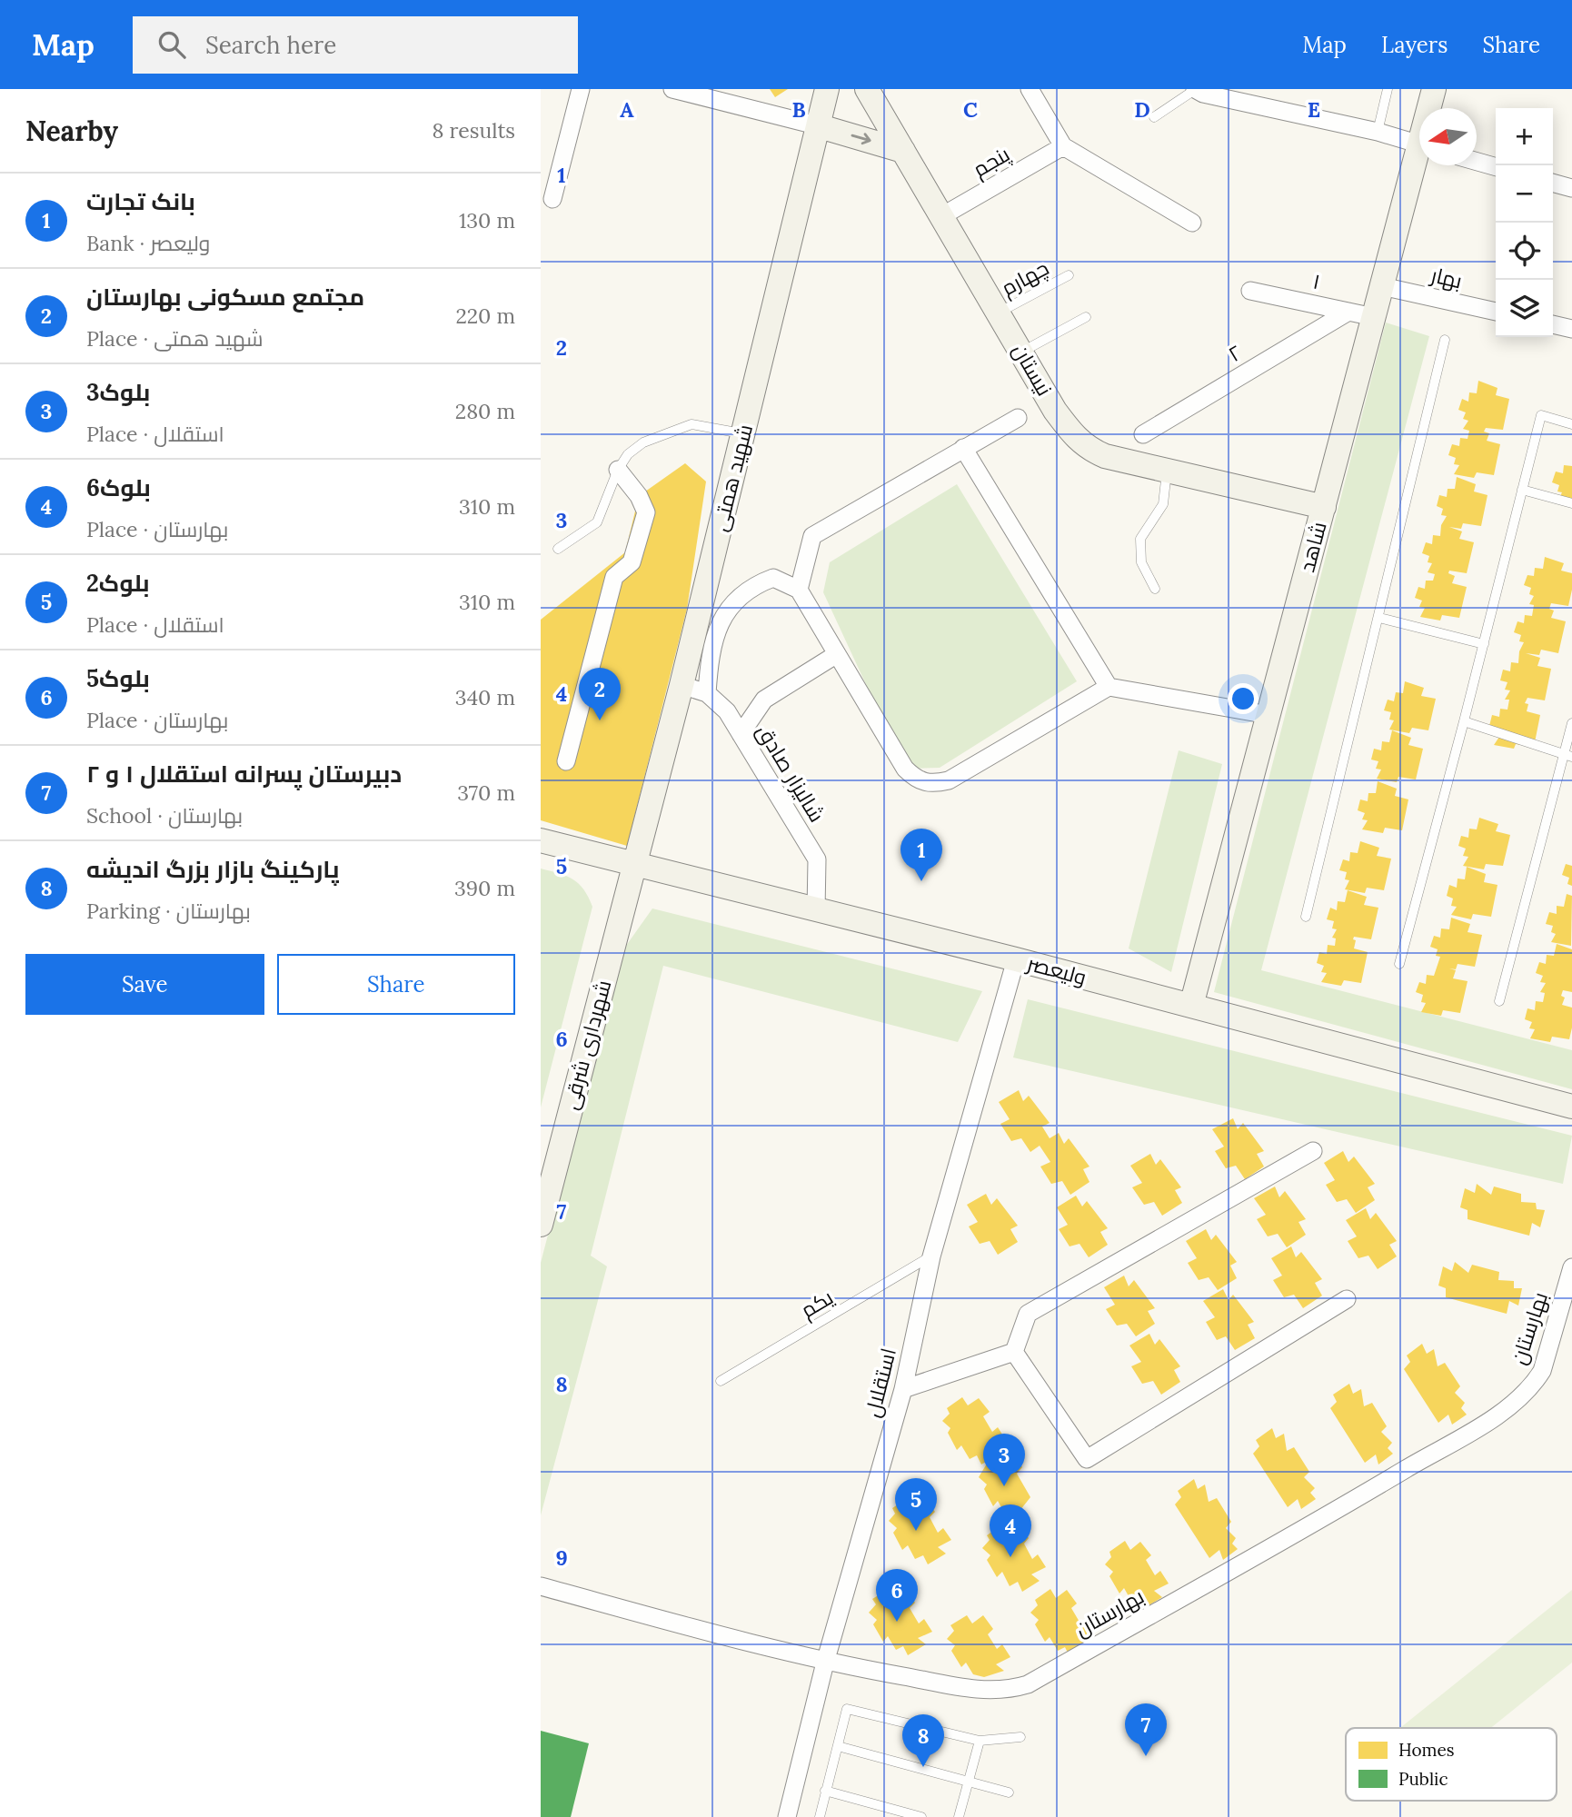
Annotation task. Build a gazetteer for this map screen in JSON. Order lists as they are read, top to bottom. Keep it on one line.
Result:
{"streets":{"main road":["نيستان","شهید همتی","شاهد","ولیعصر","شهرداری شرقی"],"street":["پنجم","بهار","۱","۲","شالیزار صادق","بهارستان","استقلال"],"lane":["چهارم","یکم"]},"crossings":[["پنجم","نيستان"],["چهارم","نيستان"],["بهار","شاهد"],["۱","۲"],["۱","شاهد"],["نيستان","شاهد"],["شهید همتی","شالیزار صادق"],["شهید همتی","ولیعصر"],["شهید همتی","شهرداری شرقی"],["شاهد","ولیعصر"],["شالیزار صادق","ولیعصر"],["ولیعصر","شهرداری شرقی"],["ولیعصر","استقلال"],["یکم","استقلال"],["بهارستان","استقلال"]],"legend":["Homes","Public"],"north":"left","page":{"header":"Map","search":"Search here","nav":["Map","Layers","Share"],"heading":["Nearby","8 results"],"map_buttons":["+","−"],"list":[{"mark":"1","name":"بانک تجارت","note":"Bank · ولیعصر","value":"130 m"},{"mark":"2","name":"مجتمع مسکونی بهارستان","note":"Place · شهید همتی","value":"220 m"},{"mark":"3","name":"بلوک3","note":"Place · استقلال","value":"280 m"},{"mark":"4","name":"بلوک6","note":"Place · بهارستان","value":"310 m"},{"mark":"5","name":"بلوک2","note":"Place · استقلال","value":"310 m"},{"mark":"6","name":"بلوک5","note":"Place · بهارستان","value":"340 m"},{"mark":"7","name":"دبیرستان پسرانه استقلال ۱ و ۲","note":"School · بهارستان","value":"370 m"},{"mark":"8","name":"پارکینگ بازار بزرگ اندیشه","note":"Parking · بهارستان","value":"390 m"}],"pins":["2","1","3","5","4","6","7","8"],"buttons":["Save","Share"]},"grid":{"columns":["A","B","C","D","E"],"rows":["1","2","3","4","5","6","7","8","9"]}}
